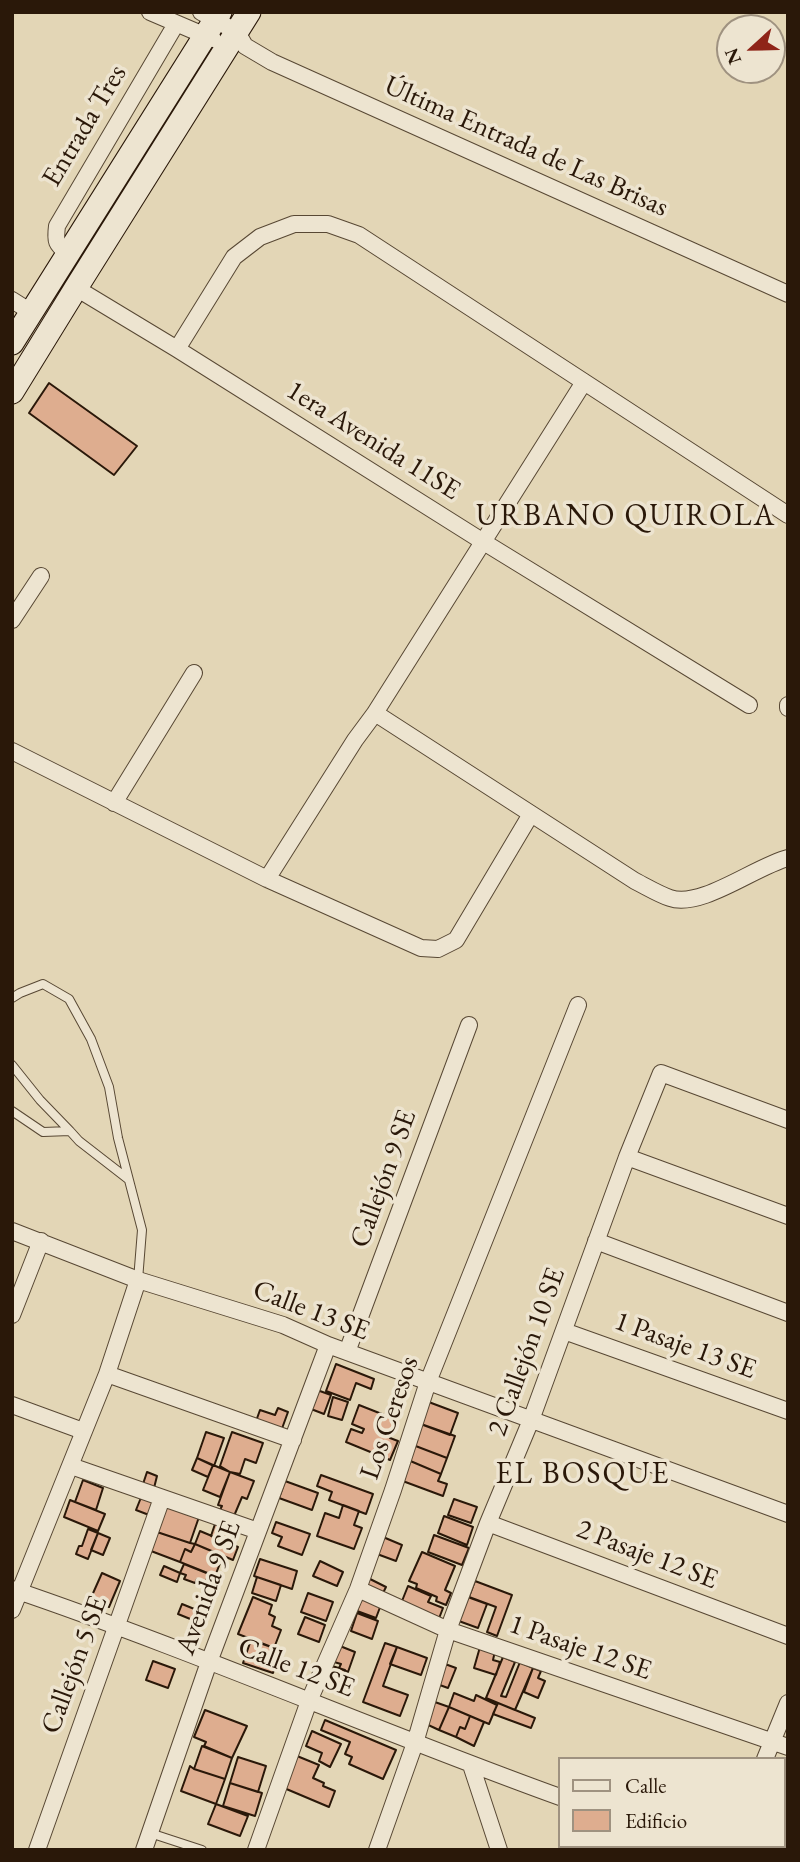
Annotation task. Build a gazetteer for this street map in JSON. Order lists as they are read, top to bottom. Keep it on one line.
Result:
{"streets":{"street":["Entrada Tres","Última Entrada de Las Brisas","1era Avenida 11SE","Callejón 9 SE","Calle 13 SE","1 Pasaje 13 SE","2 Callejón 10 SE","Los Ceresos","2 Pasaje 12 SE","Avenida 9 SE","1 Pasaje 12 SE","Callejón 5 SE","Calle 12 SE"]},"crossings":[["Entrada Tres","Última Entrada de Las Brisas"],["Callejón 9 SE","Calle 13 SE"],["Calle 13 SE","2 Callejón 10 SE"],["Calle 13 SE","Los Ceresos"],["Calle 13 SE","Avenida 9 SE"],["1 Pasaje 13 SE","2 Callejón 10 SE"],["2 Callejón 10 SE","2 Pasaje 12 SE"],["2 Callejón 10 SE","1 Pasaje 12 SE"],["2 Callejón 10 SE","Calle 12 SE"],["Los Ceresos","1 Pasaje 12 SE"],["Los Ceresos","Calle 12 SE"],["Avenida 9 SE","Calle 12 SE"],["Callejón 5 SE","Calle 12 SE"]],"districts":["URBANO QUIROLA","EL BOSQUE"],"legend":["Calle","Edificio"],"north":"left"}
